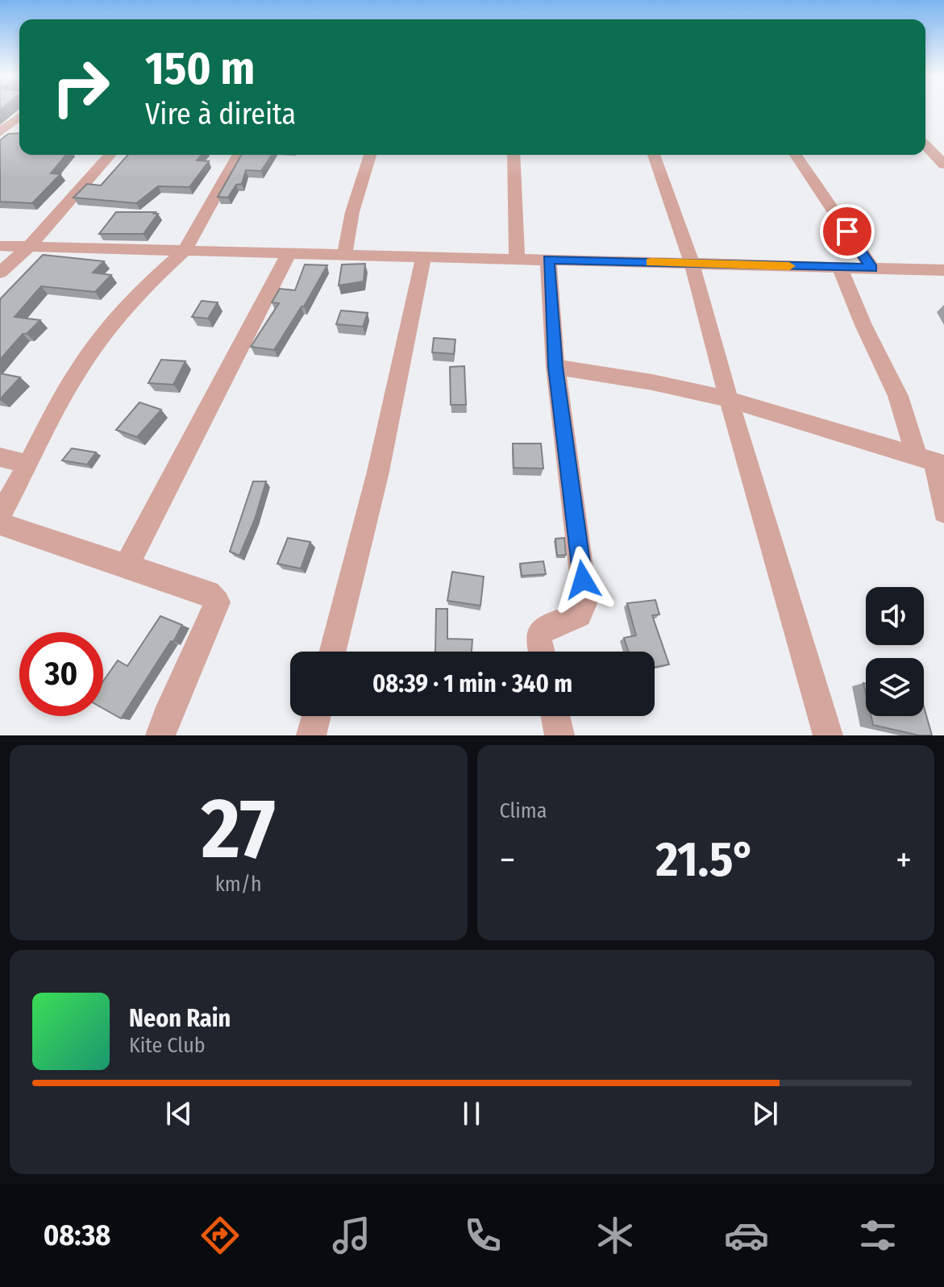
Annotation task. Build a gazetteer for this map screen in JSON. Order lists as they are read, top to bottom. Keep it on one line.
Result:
{"page":{"turn":["150 m","Vire à direita"],"limit":"30","trip":"08:39 · 1 min · 340 m","tile":[["27","km/h"],"Clima"],"heat":["−","21.5°","+"],"song":["Neon Rain","Kite Club"],"tabs":"08:38"}}
